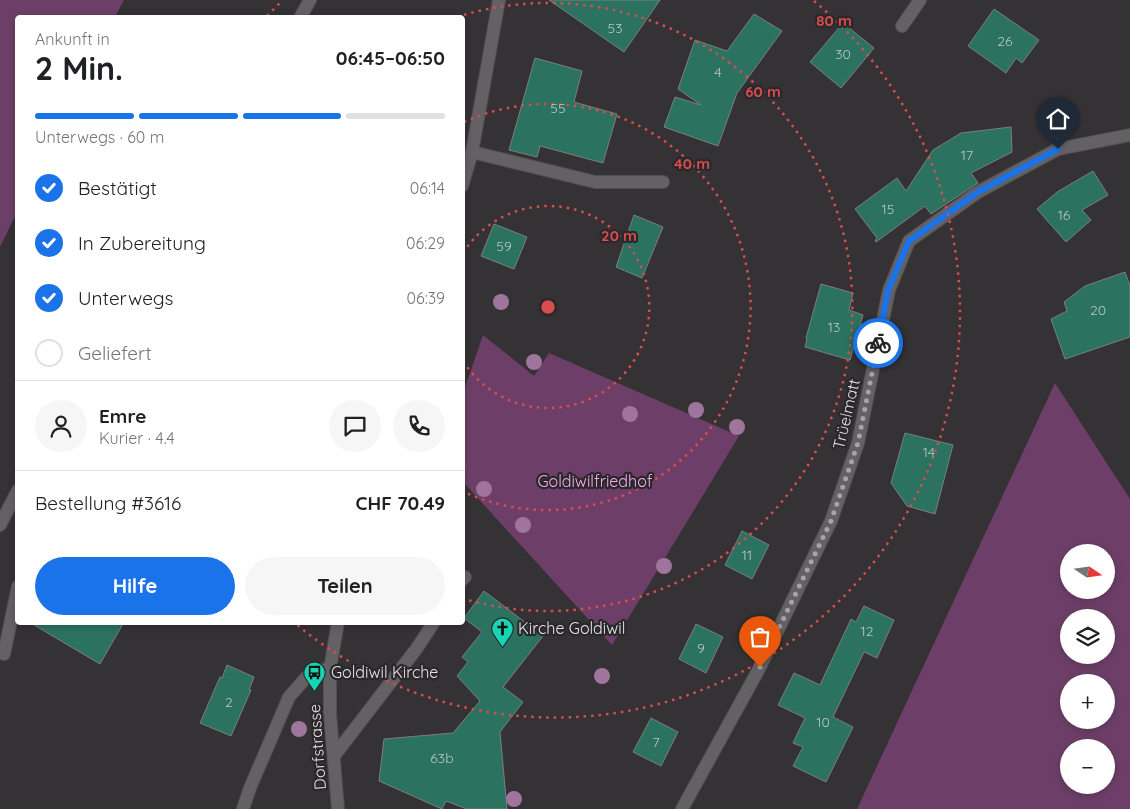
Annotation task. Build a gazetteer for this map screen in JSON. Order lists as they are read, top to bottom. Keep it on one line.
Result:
{"streets":{"street":["Trüelmatt","Dorfstrasse"]},"parks":["Goldiwilfriedhof"],"places":{"church":["Kirche Goldiwil"],"bus stop":["Goldiwil Kirche"]},"house_numbers":["53","26","30","4","55","17","15","16","59","20","13","14","11","12","9","2","10","7","63b"],"north":"right","page":{"heading":["2 Min.","Ankunft in","06:45–06:50"],"panel":["Emre","Kurier · 4.4","Bestellung #3616","CHF 70.49"],"bar":"Unterwegs · 60 m","list":[["Bestätigt","06:14"],["In Zubereitung","06:29"],["Unterwegs","06:39"],"Geliefert"],"map_buttons":["+","−"],"buttons":["Hilfe","Teilen"]},"rings":["80 m","60 m","40 m","20 m"]}
